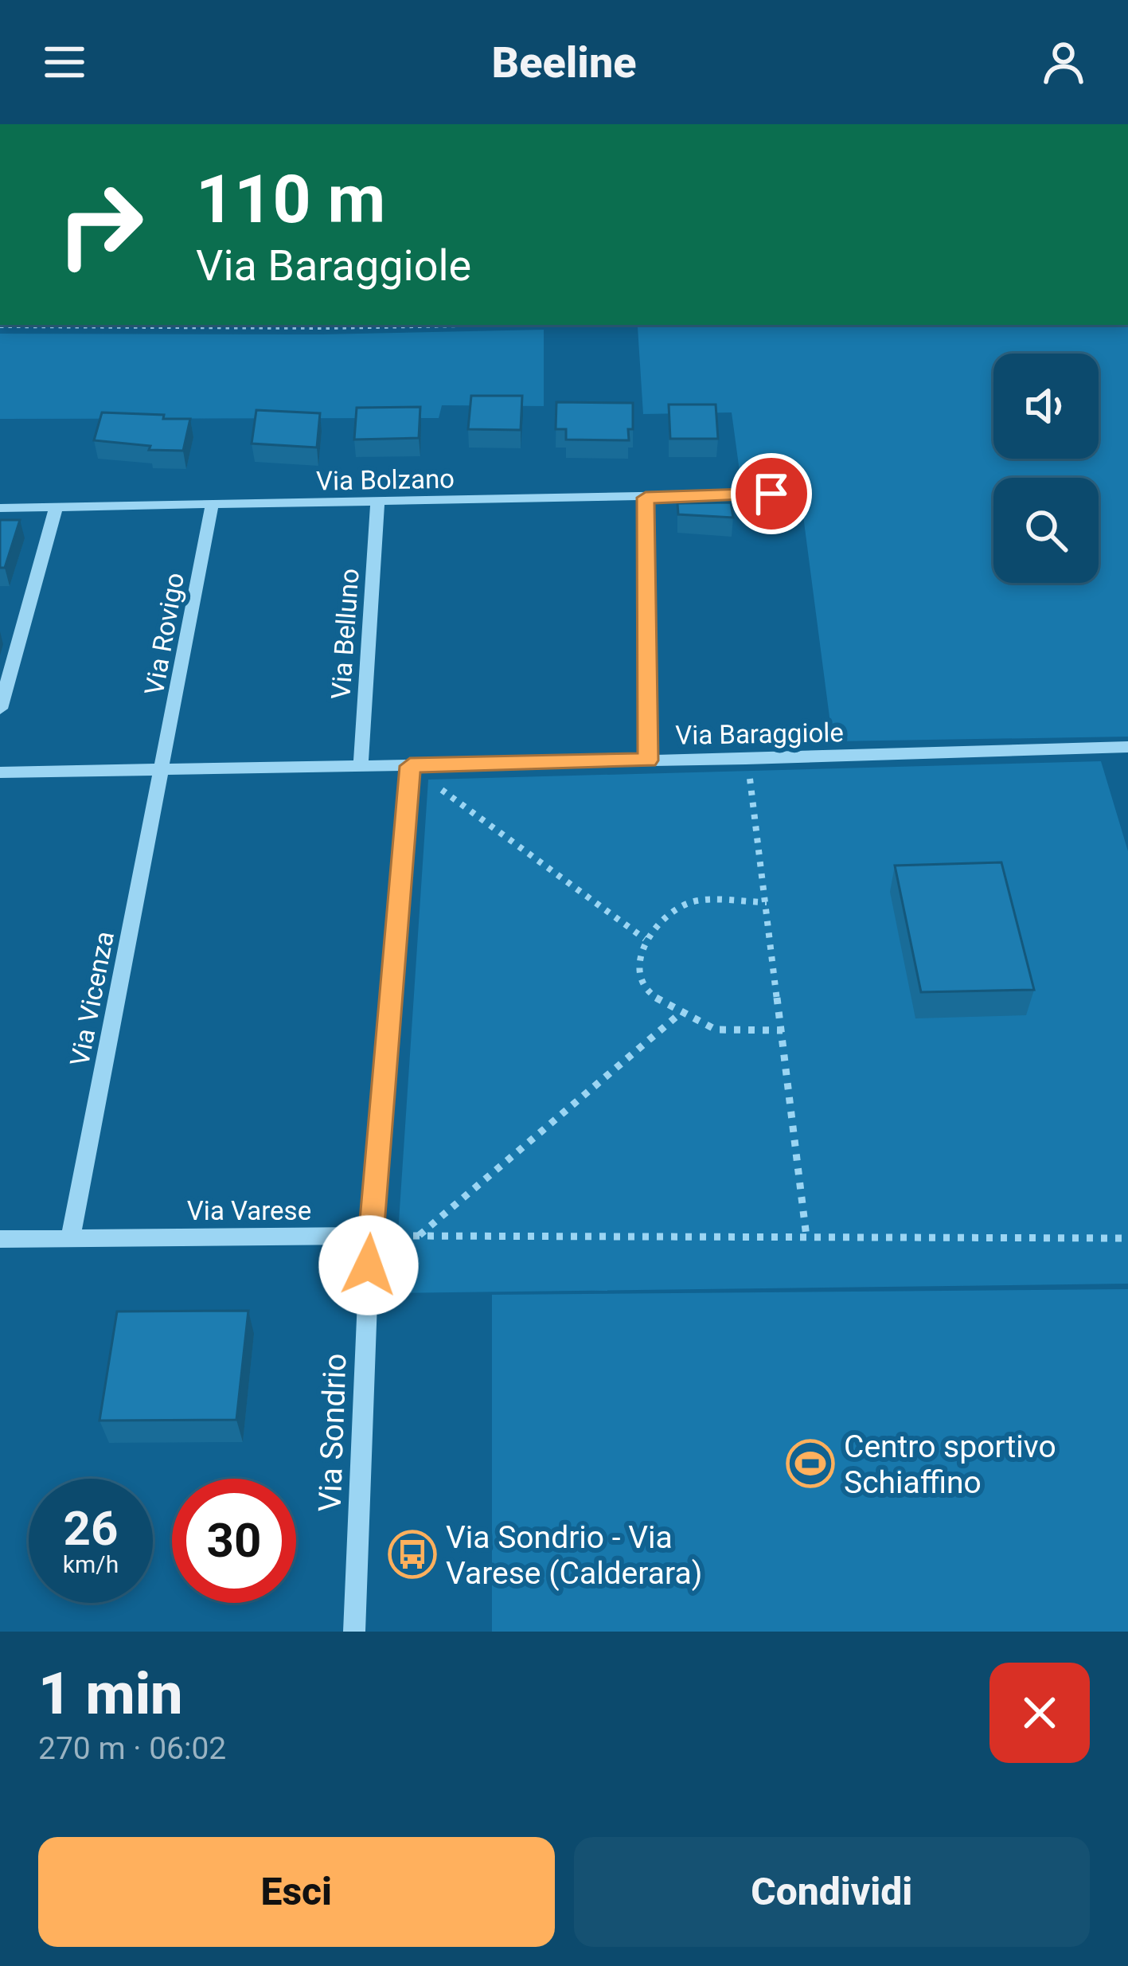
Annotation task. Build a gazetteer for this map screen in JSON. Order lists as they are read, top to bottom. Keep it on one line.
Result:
{"streets":{"street":["Via Bolzano","Via Rovigo","Via Belluno","Via Baraggiole","Via Vicenza","Via Varese","Via Sondrio"]},"crossings":[["Via Bolzano","Via Rovigo"],["Via Bolzano","Via Belluno"],["Via Rovigo","Via Baraggiole"],["Via Rovigo","Via Vicenza"],["Via Belluno","Via Baraggiole"],["Via Baraggiole","Via Vicenza"],["Via Vicenza","Via Varese"],["Via Varese","Via Sondrio"]],"places":{"sports":["Centro sportivo Schiaffino"],"bus stop":["Via Sondrio - Via Varese (Calderara)"]},"page":{"header":"Beeline","turn":["110 m","Via Baraggiole"],"speed":"26 km/h","limit":"30","heading":["1 min","270 m · 06:02"],"buttons":["Esci","Condividi"]}}
